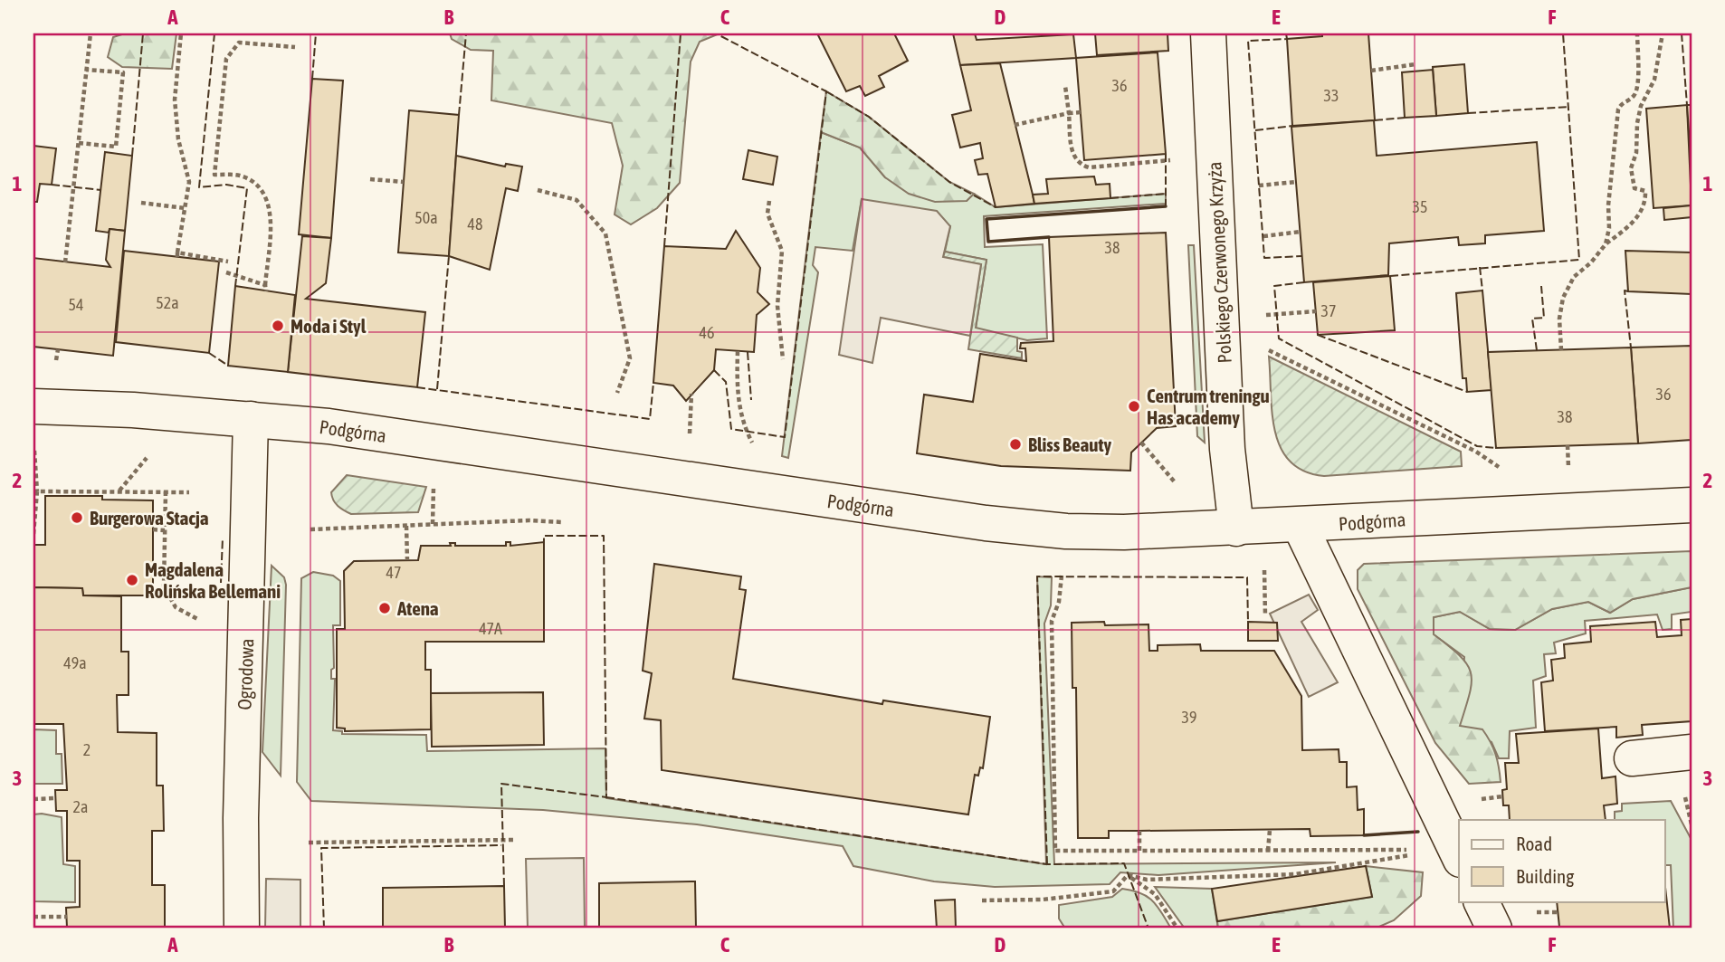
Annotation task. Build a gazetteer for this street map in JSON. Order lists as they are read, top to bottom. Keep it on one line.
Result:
{"streets":{"street":["Polskiego Czerwonego Krzyża","Podgórna","Ogrodowa"]},"crossings":[["Polskiego Czerwonego Krzyża","Podgórna"],["Podgórna","Ogrodowa"]],"places":["Moda i Styl","Centrum treningu Has academy","Bliss Beauty","Burgerowa Stacja","Magdalena Rolińska Bellemani","Atena"],"house_numbers":["36","33","35","50a","48","38","52a","54","37","46","36","38","47","47A","49a","39","2","2a"],"legend":["Road","Building"],"grid":{"columns":["A","B","C","D","E","F"],"rows":["1","2","3"]}}
